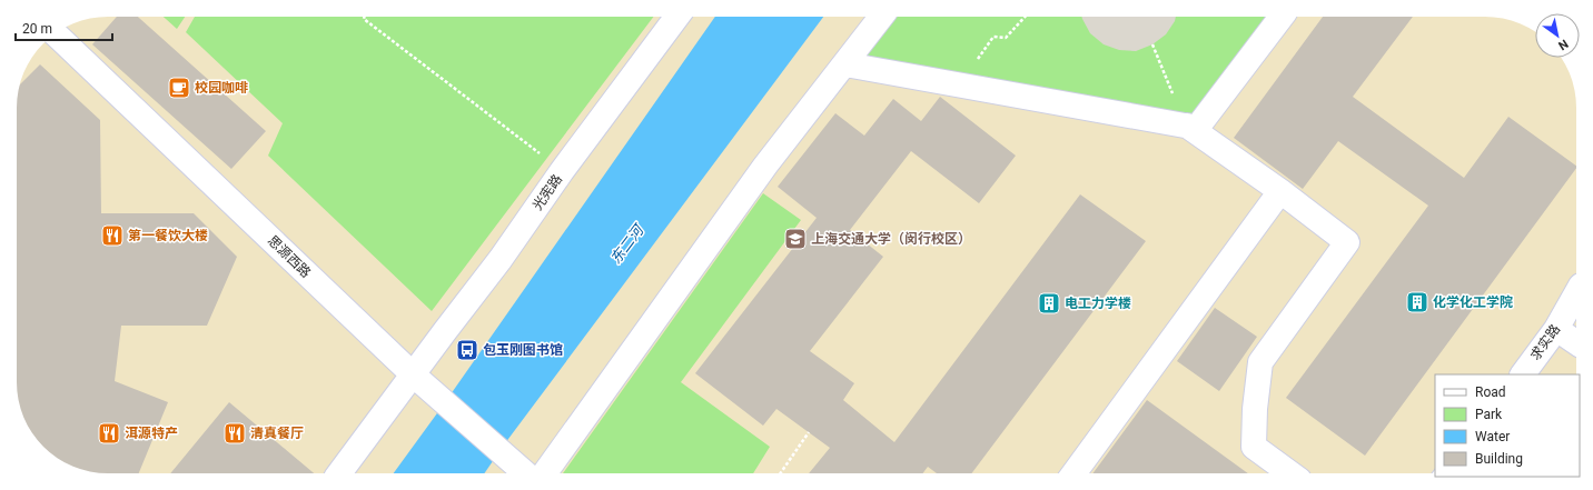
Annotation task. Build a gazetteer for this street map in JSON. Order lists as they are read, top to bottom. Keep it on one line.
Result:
{"streets":{"street":["光宪路","思源西路","求实路"]},"crossings":[["光宪路","思源西路"]],"water":["东二河"],"places":{"cafe":["校园咖啡"],"restaurant":["第一餐饮大楼","洱源特产","清真餐厅"],"school or university":["上海交通大学（闵行校区）"],"building":["化学化工学院","电工力学楼"],"bus stop":["包玉刚图书馆"]},"legend":["Road","Park","Water","Building"],"scale_bar":"20 m","north":"bottom right"}
